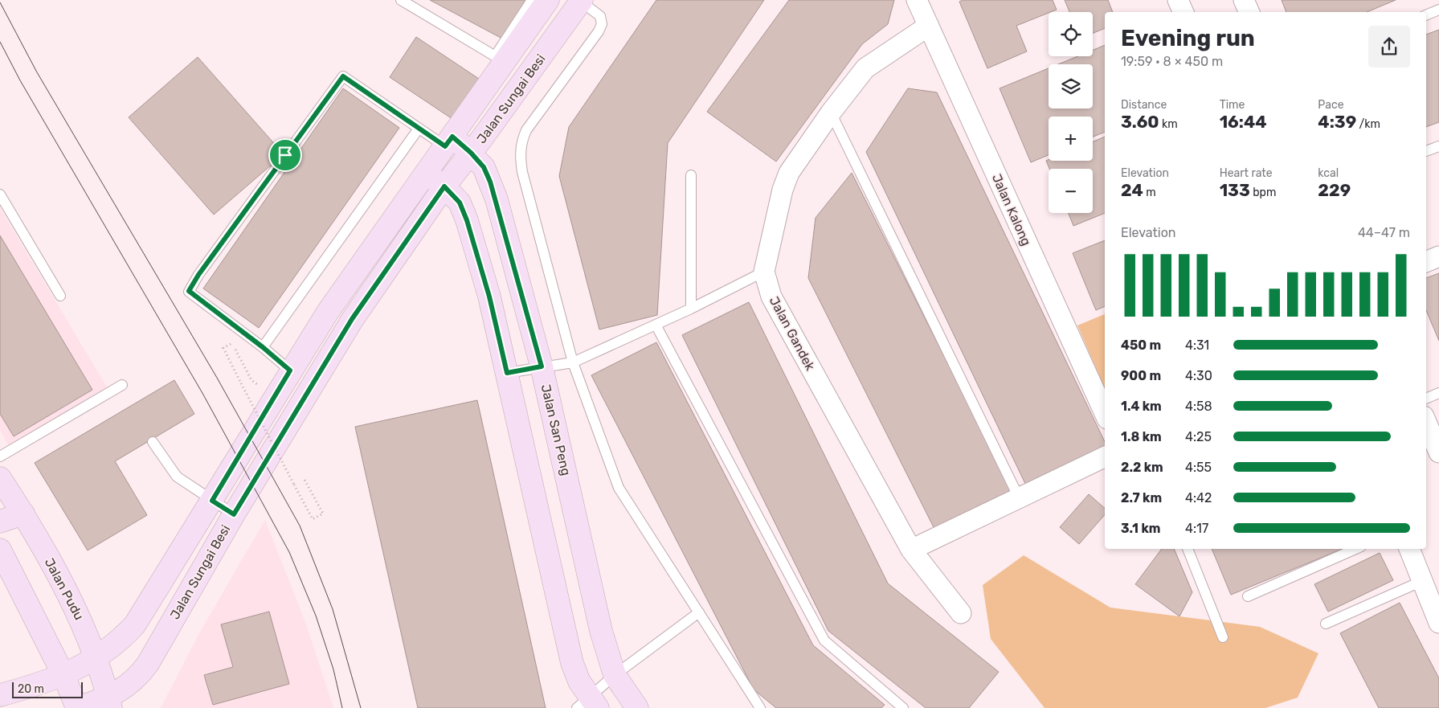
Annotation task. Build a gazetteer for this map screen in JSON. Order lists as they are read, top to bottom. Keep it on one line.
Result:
{"streets":{"street":["Jalan Sungai Besi","Jalan Kalong","Jalan Gandek","Jalan San Peng","Jalan Pudu"]},"crossings":[["Jalan Sungai Besi","Jalan San Peng"],["Jalan Sungai Besi","Jalan Pudu"],["Jalan Kalong","Jalan Gandek"]],"scale_bar":"20 m","page":{"map_buttons":["+","−"],"heading":["Evening run","19:59 · 8 × 450 m"],"stats":[["Distance","3.60 km"],["Time","16:44"],["Pace","4:39 /km"],["Elevation","24 m"],["Heart rate","133 bpm"],["kcal","229"]],"chart":["Elevation","44–47 m"],"list":[{"name":"450 m","note":"4:31"},{"name":"900 m","note":"4:30"},{"name":"1.4 km","note":"4:58"},{"name":"1.8 km","note":"4:25"},{"name":"2.2 km","note":"4:55"},{"name":"2.7 km","note":"4:42"},{"name":"3.1 km","note":"4:17"}],"scale":"20 m"}}
